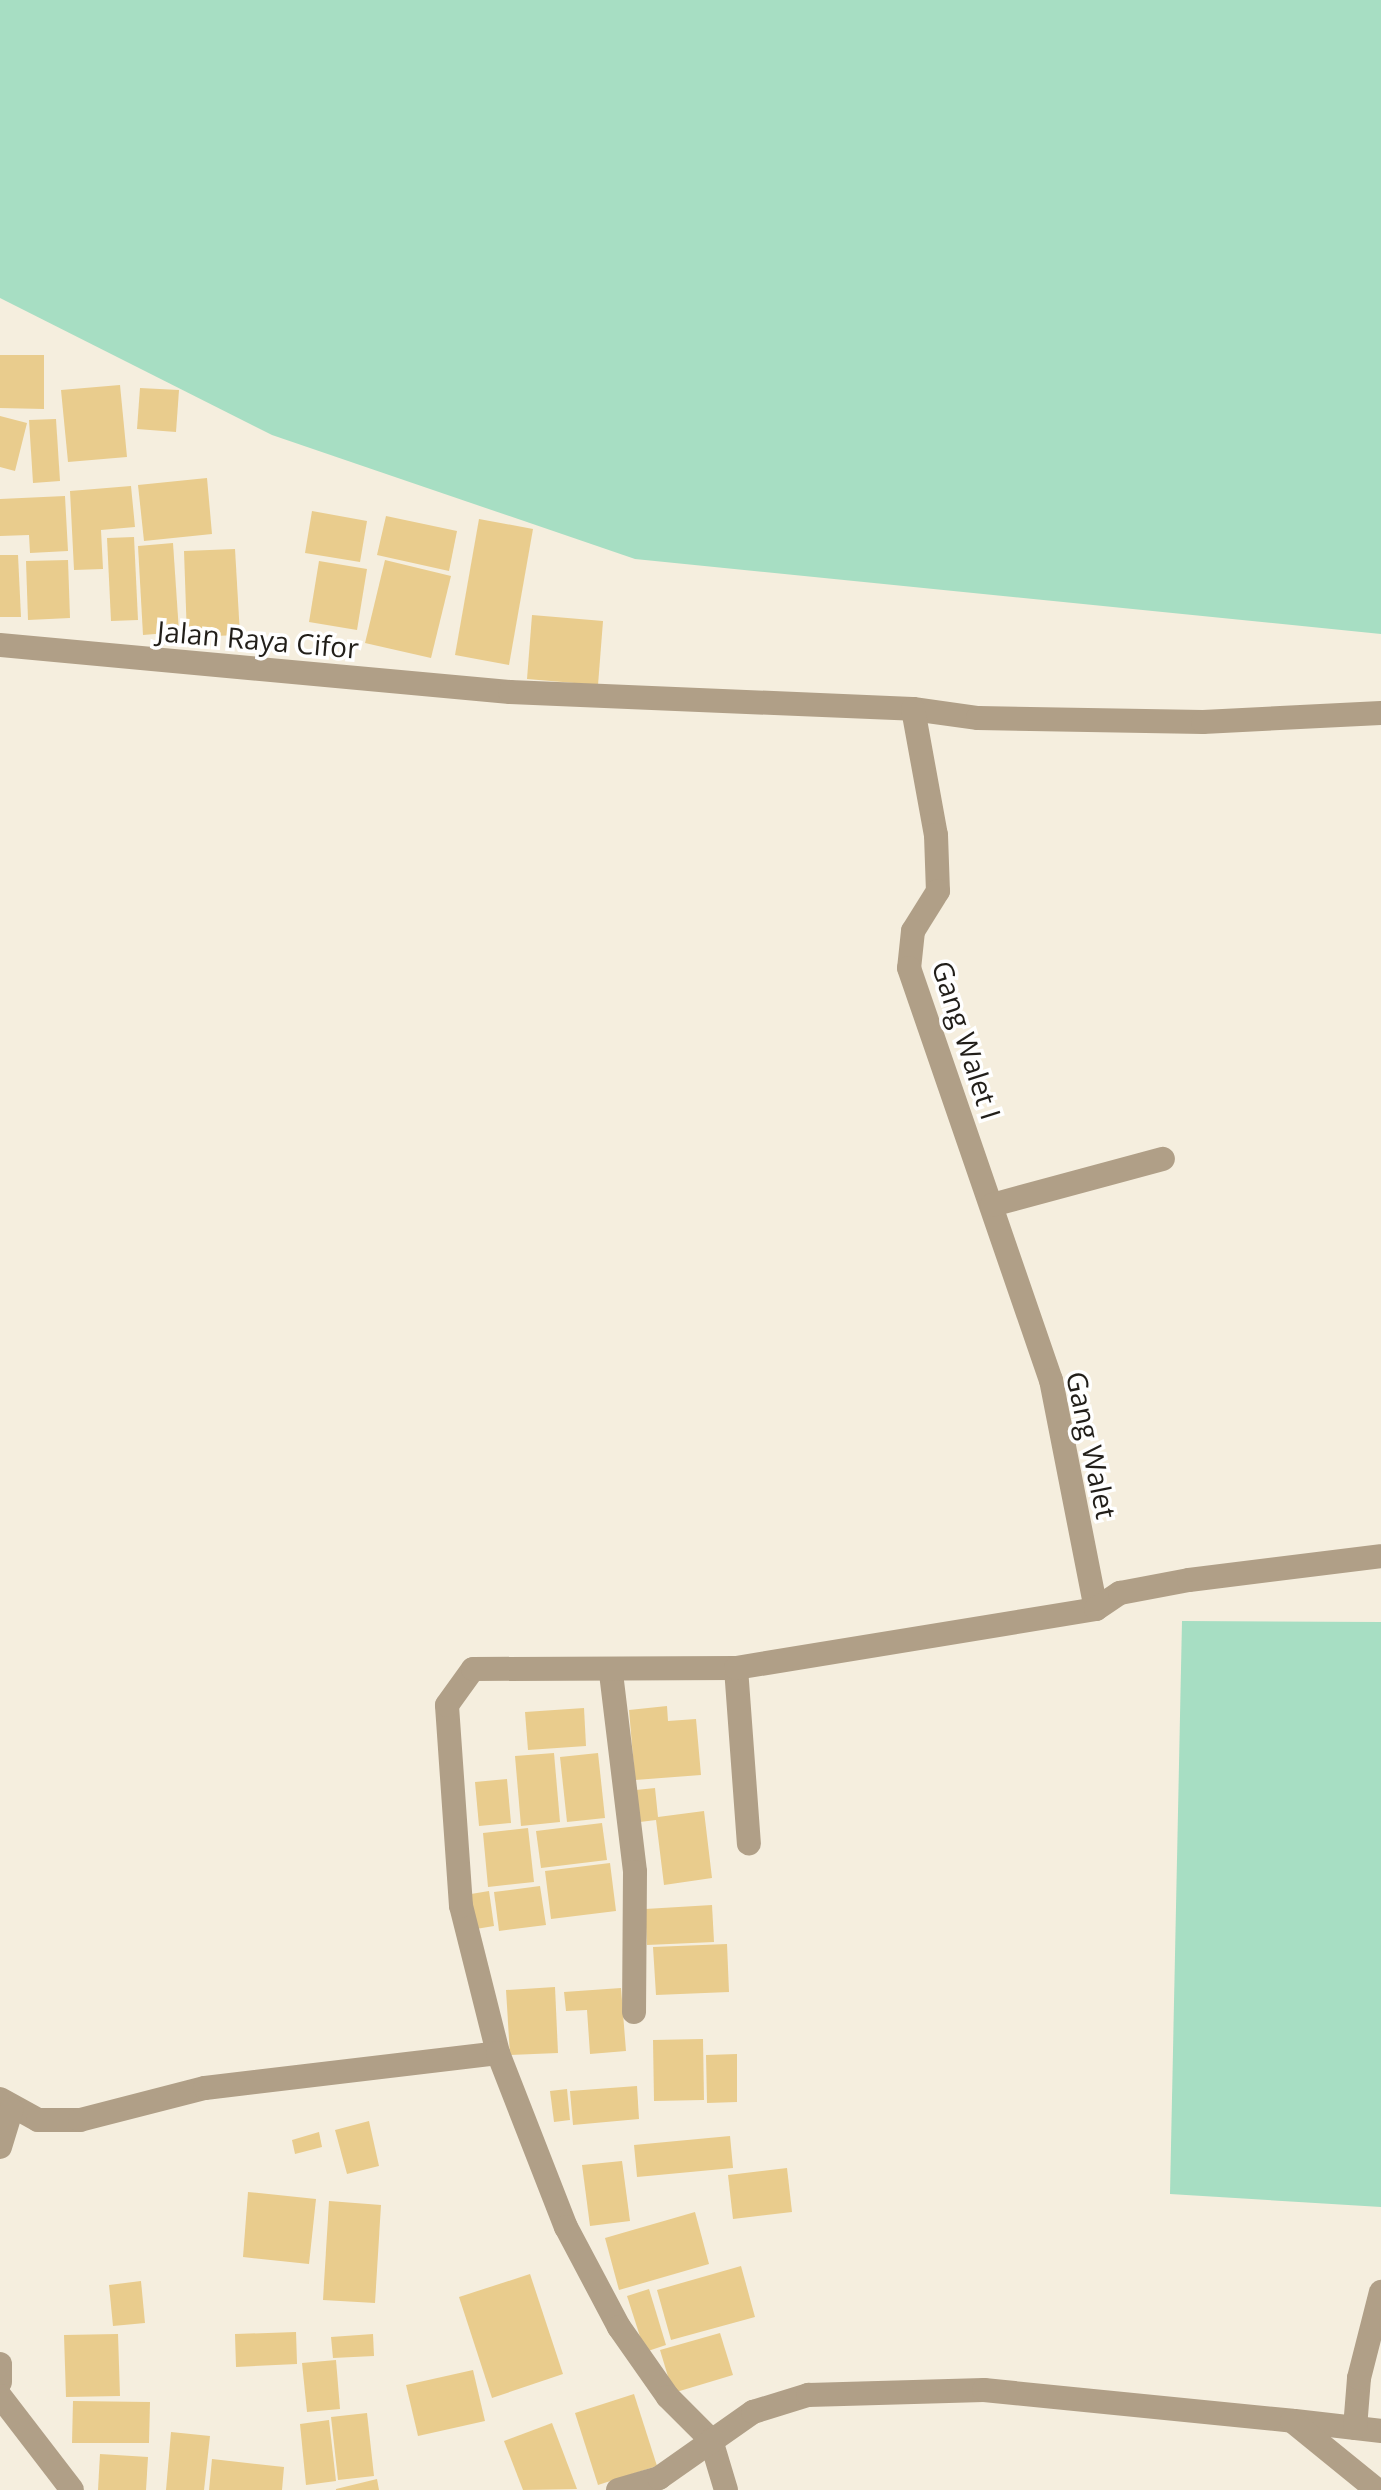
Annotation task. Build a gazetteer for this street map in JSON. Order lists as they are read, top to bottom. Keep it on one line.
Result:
{"streets":{"street":["Jalan Raya Cifor","Gang Walet I","Gang Walet"]},"crossings":[["Jalan Raya Cifor","Gang Walet I"],["Gang Walet I","Gang Walet"]]}
